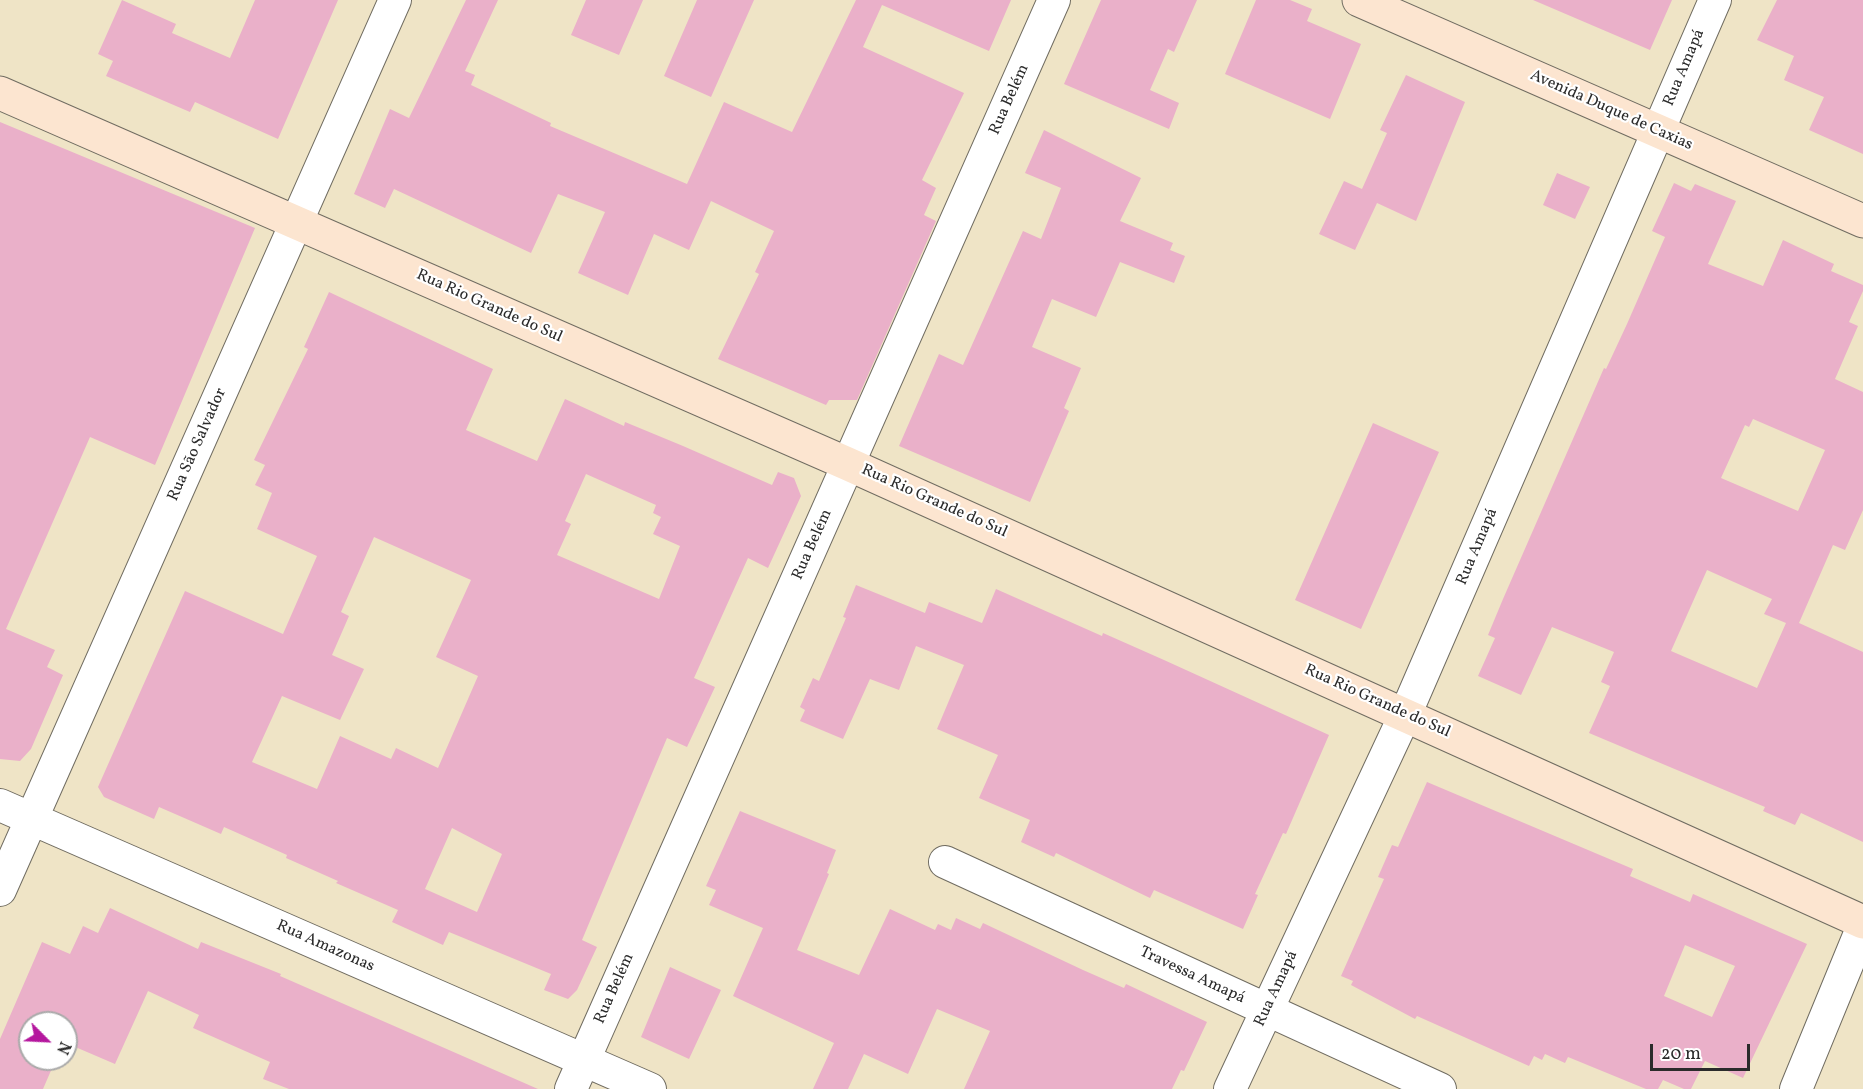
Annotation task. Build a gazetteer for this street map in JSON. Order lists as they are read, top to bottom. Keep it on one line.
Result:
{"streets":{"street":["Rua Amapá","Rua Belém","Avenida Duque de Caxias","Rua Rio Grande do Sul","Rua São Salvador","Rua Amazonas","Travessa Amapá"]},"crossings":[["Rua Amapá","Avenida Duque de Caxias"],["Rua Amapá","Rua Rio Grande do Sul"],["Rua Amapá","Travessa Amapá"],["Rua Belém","Rua Rio Grande do Sul"],["Rua Belém","Rua Amazonas"],["Rua Rio Grande do Sul","Rua São Salvador"],["Rua São Salvador","Rua Amazonas"]],"scale_bar":"20 m","north":"bottom right"}
